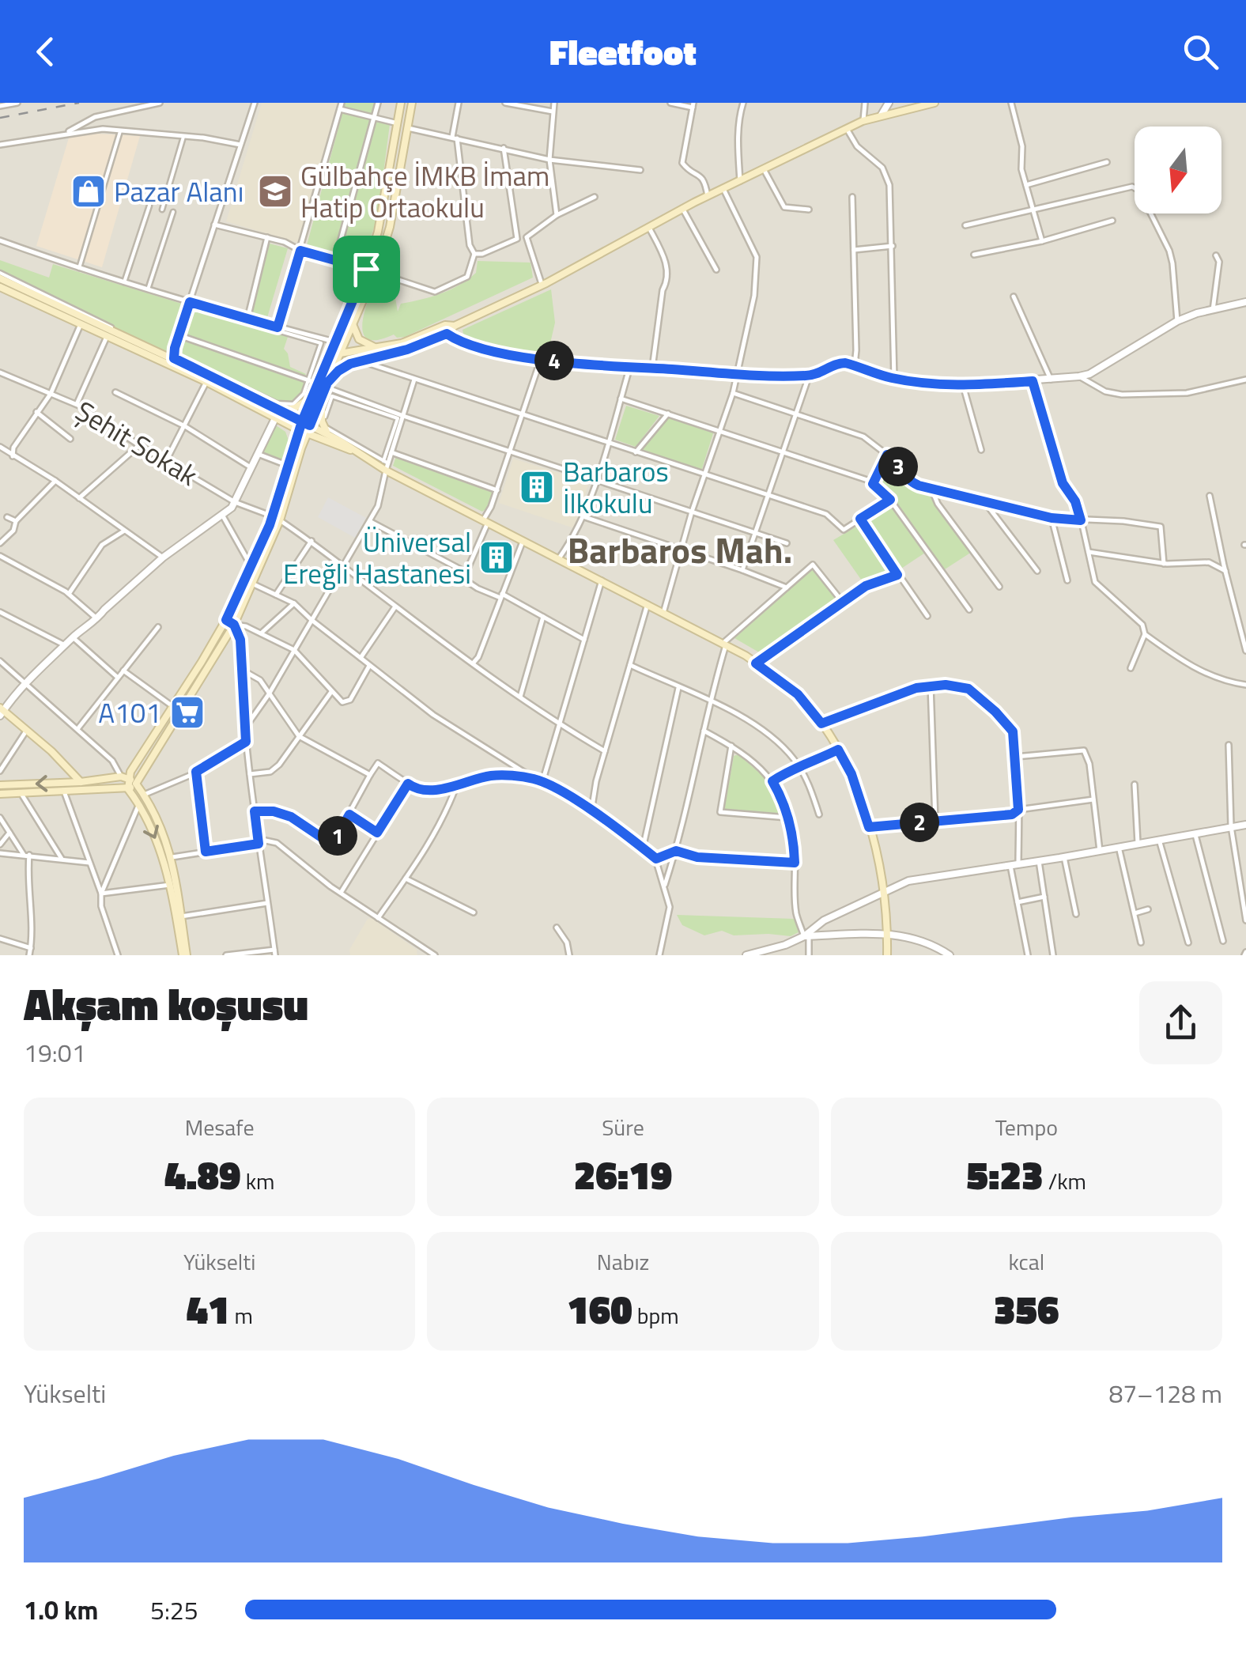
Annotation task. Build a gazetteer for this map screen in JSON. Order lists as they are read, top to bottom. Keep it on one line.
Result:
{"streets":{"street":["Şehit Sokak"]},"districts":["Barbaros Mah."],"places":{"shop":["Pazar Alanı"],"school or university":["Gülbahçe İMKB İmam Hatip Ortaokulu"],"building":["Barbaros İlkokulu","Üniversal Ereğli Hastanesi"],"supermarket":["A101"]},"north":"bottom","page":{"header":"Fleetfoot","pins":["4","3","2","1"],"heading":["Akşam koşusu","19:01"],"stats":[["Mesafe","4.89 km"],["Süre","26:19"],["Tempo","5:23 /km"],["Yükselti","41 m"],["Nabız","160 bpm"],["kcal","356"]],"chart":["Yükselti","87–128 m"],"list":[{"name":"1.0 km","note":"5:25"}]}}
